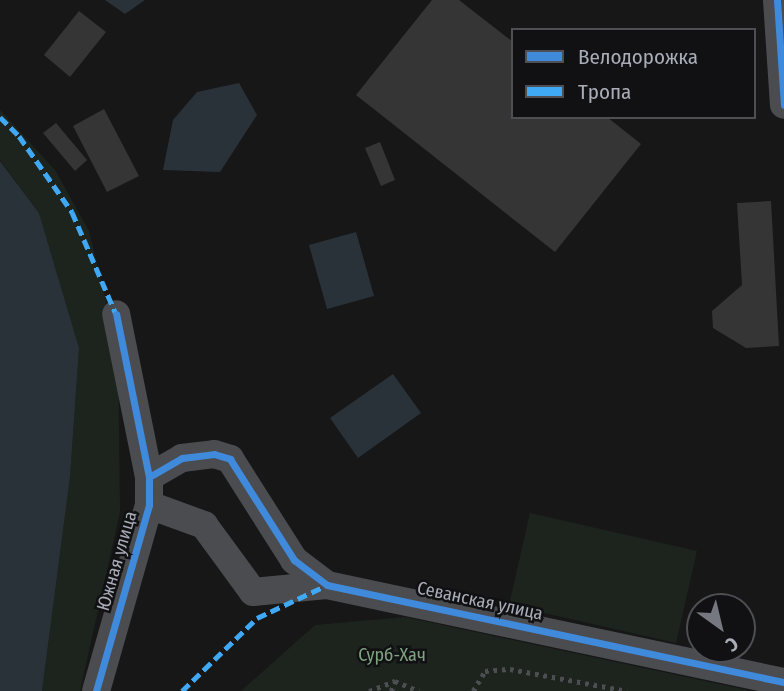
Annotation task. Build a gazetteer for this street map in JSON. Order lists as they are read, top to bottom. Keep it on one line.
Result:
{"streets":{"street":["Южная улица","Севанская улица"]},"crossings":[["Южная улица","Севанская улица"]],"parks":["Сурб-Хач"],"legend":["Велодорожка","Тропа"],"north":"bottom right"}
